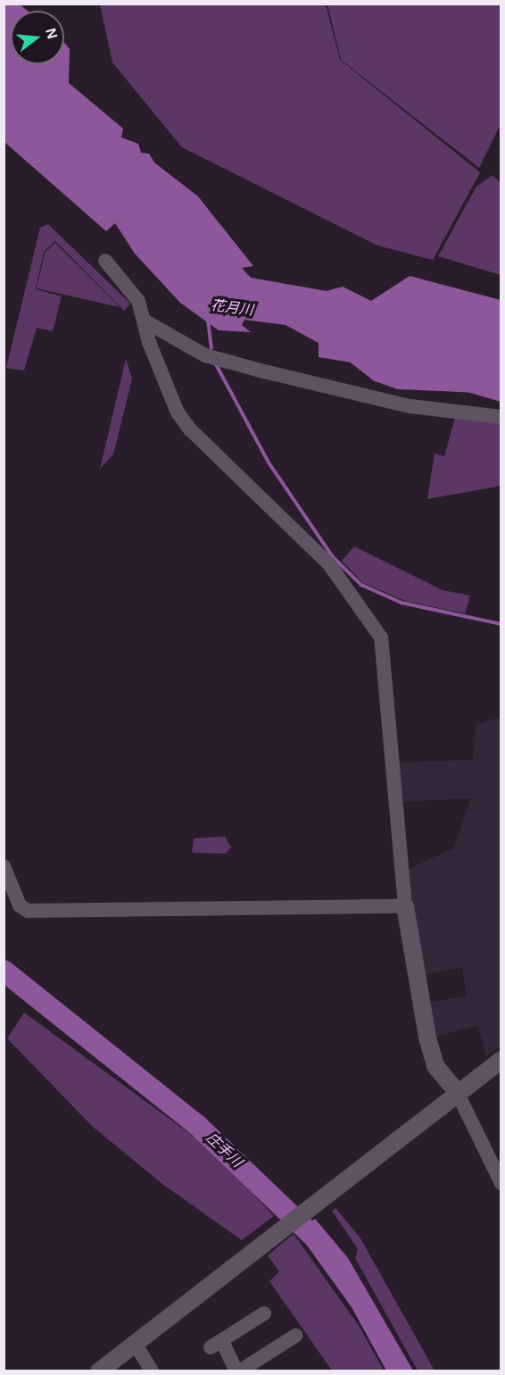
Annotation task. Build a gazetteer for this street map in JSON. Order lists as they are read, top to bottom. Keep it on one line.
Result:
{"water":["花月川","庄手川"],"north":"right"}
